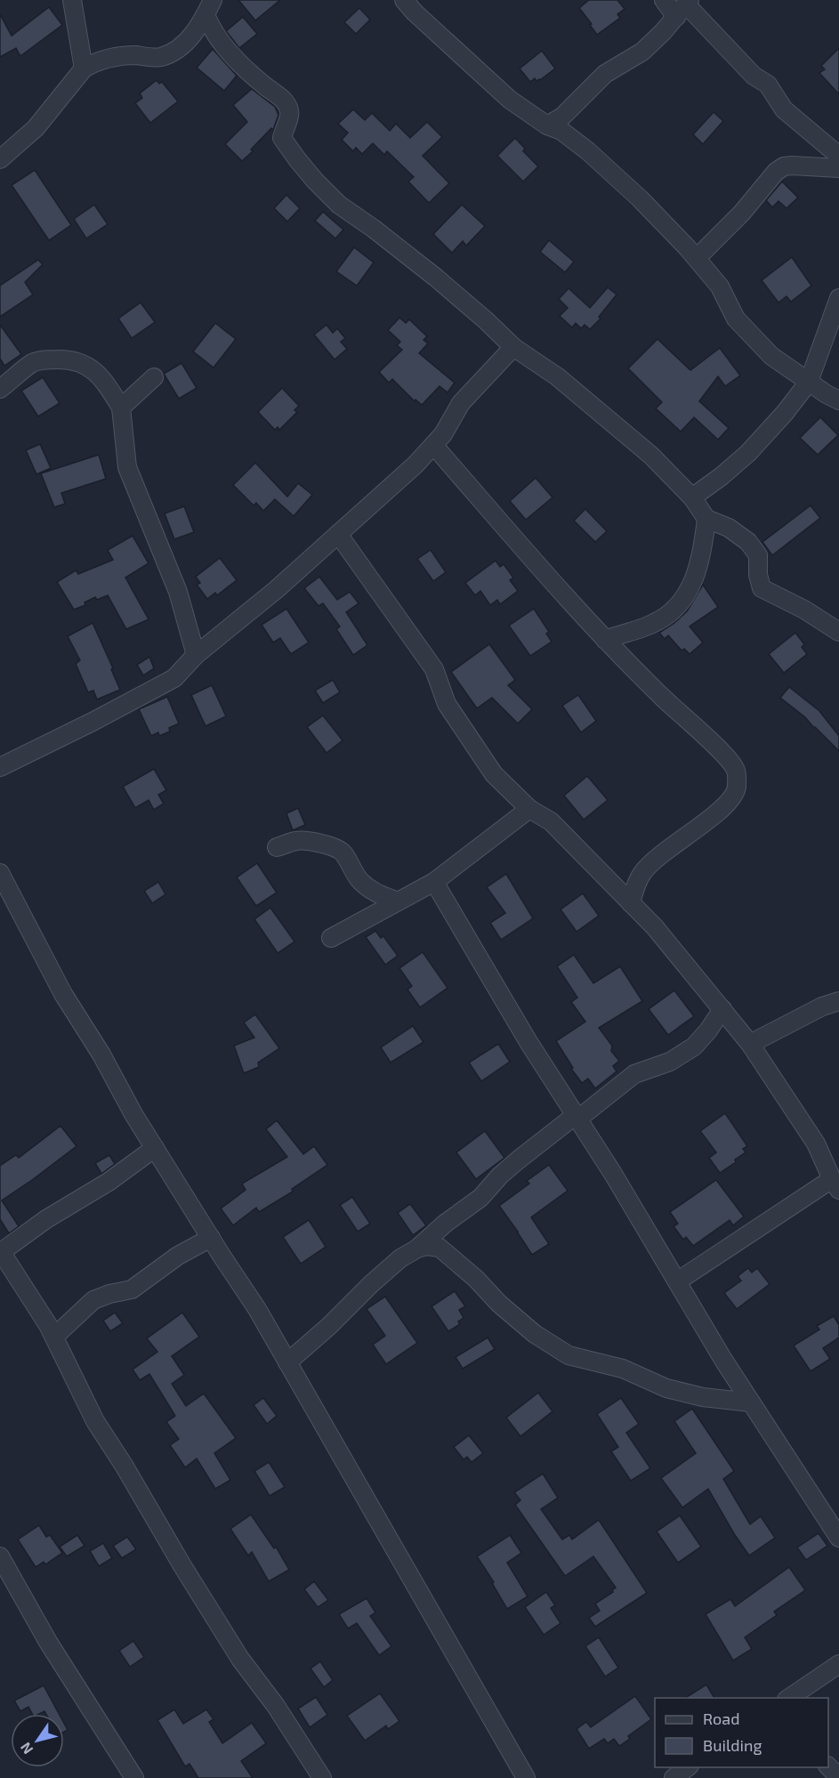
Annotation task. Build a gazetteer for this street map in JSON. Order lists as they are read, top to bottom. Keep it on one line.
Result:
{"legend":["Road","Building"],"north":"bottom left"}
